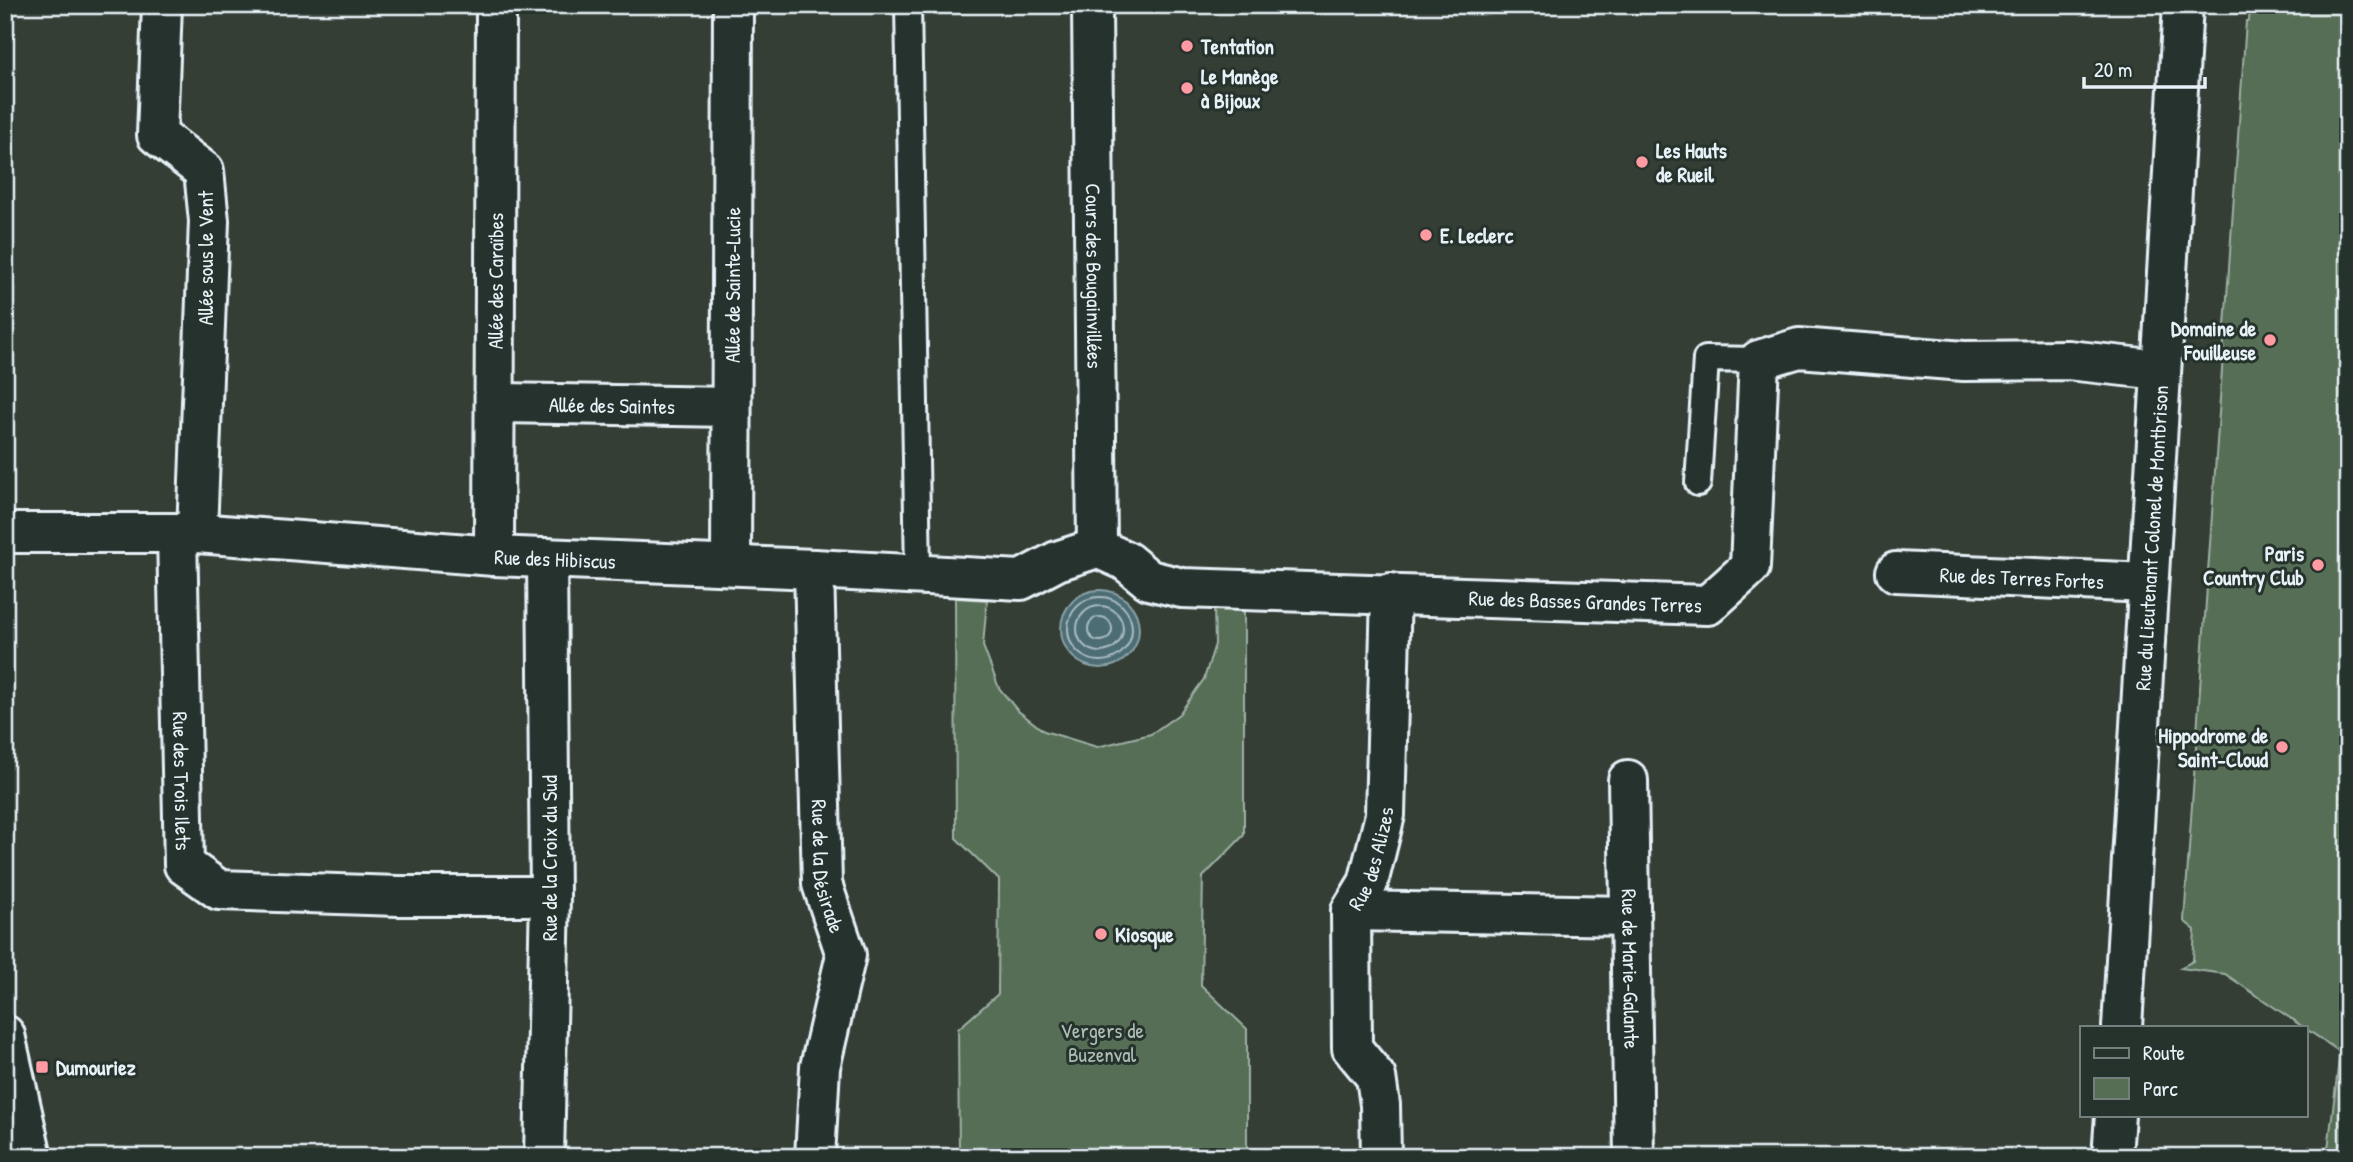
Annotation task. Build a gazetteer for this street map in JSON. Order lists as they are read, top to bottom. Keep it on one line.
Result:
{"streets":{"street":["Allée sous le Vent","Cours des Bougainvillées","Allée des Caraïbes","Allée de Sainte-Lucie","Allée des Saintes","Rue du Lieutenant Colonel de Montbrison","Rue des Hibiscus","Rue des Terres Fortes","Rue des Basses Grandes Terres","Rue des Trois Ilets","Rue de la Croix du Sud","Rue des Alizes","Rue de la Désirade","Rue de Marie-Galante"]},"crossings":[["Allée sous le Vent","Rue des Hibiscus"],["Allée sous le Vent","Rue des Trois Ilets"],["Cours des Bougainvillées","Rue des Hibiscus"],["Cours des Bougainvillées","Rue des Basses Grandes Terres"],["Allée des Caraïbes","Allée des Saintes"],["Allée des Caraïbes","Rue des Hibiscus"],["Allée de Sainte-Lucie","Allée des Saintes"],["Allée de Sainte-Lucie","Rue des Hibiscus"],["Rue du Lieutenant Colonel de Montbrison","Rue des Terres Fortes"],["Rue des Hibiscus","Rue des Basses Grandes Terres"],["Rue des Hibiscus","Rue des Trois Ilets"],["Rue des Hibiscus","Rue de la Croix du Sud"],["Rue des Hibiscus","Rue de la Désirade"],["Rue des Basses Grandes Terres","Rue des Alizes"],["Rue des Trois Ilets","Rue de la Croix du Sud"]],"parks":["Vergers de Buzenval"],"places":{"other":["Tentation","Le Manège à Bijoux","Les Hauts de Rueil","E. Leclerc","Domaine de Fouilleuse","Paris Country Club","Hippodrome de Saint-Cloud","Kiosque"],"transit":["Dumouriez"]},"legend":["Route","Parc"],"scale_bar":"20 m"}
